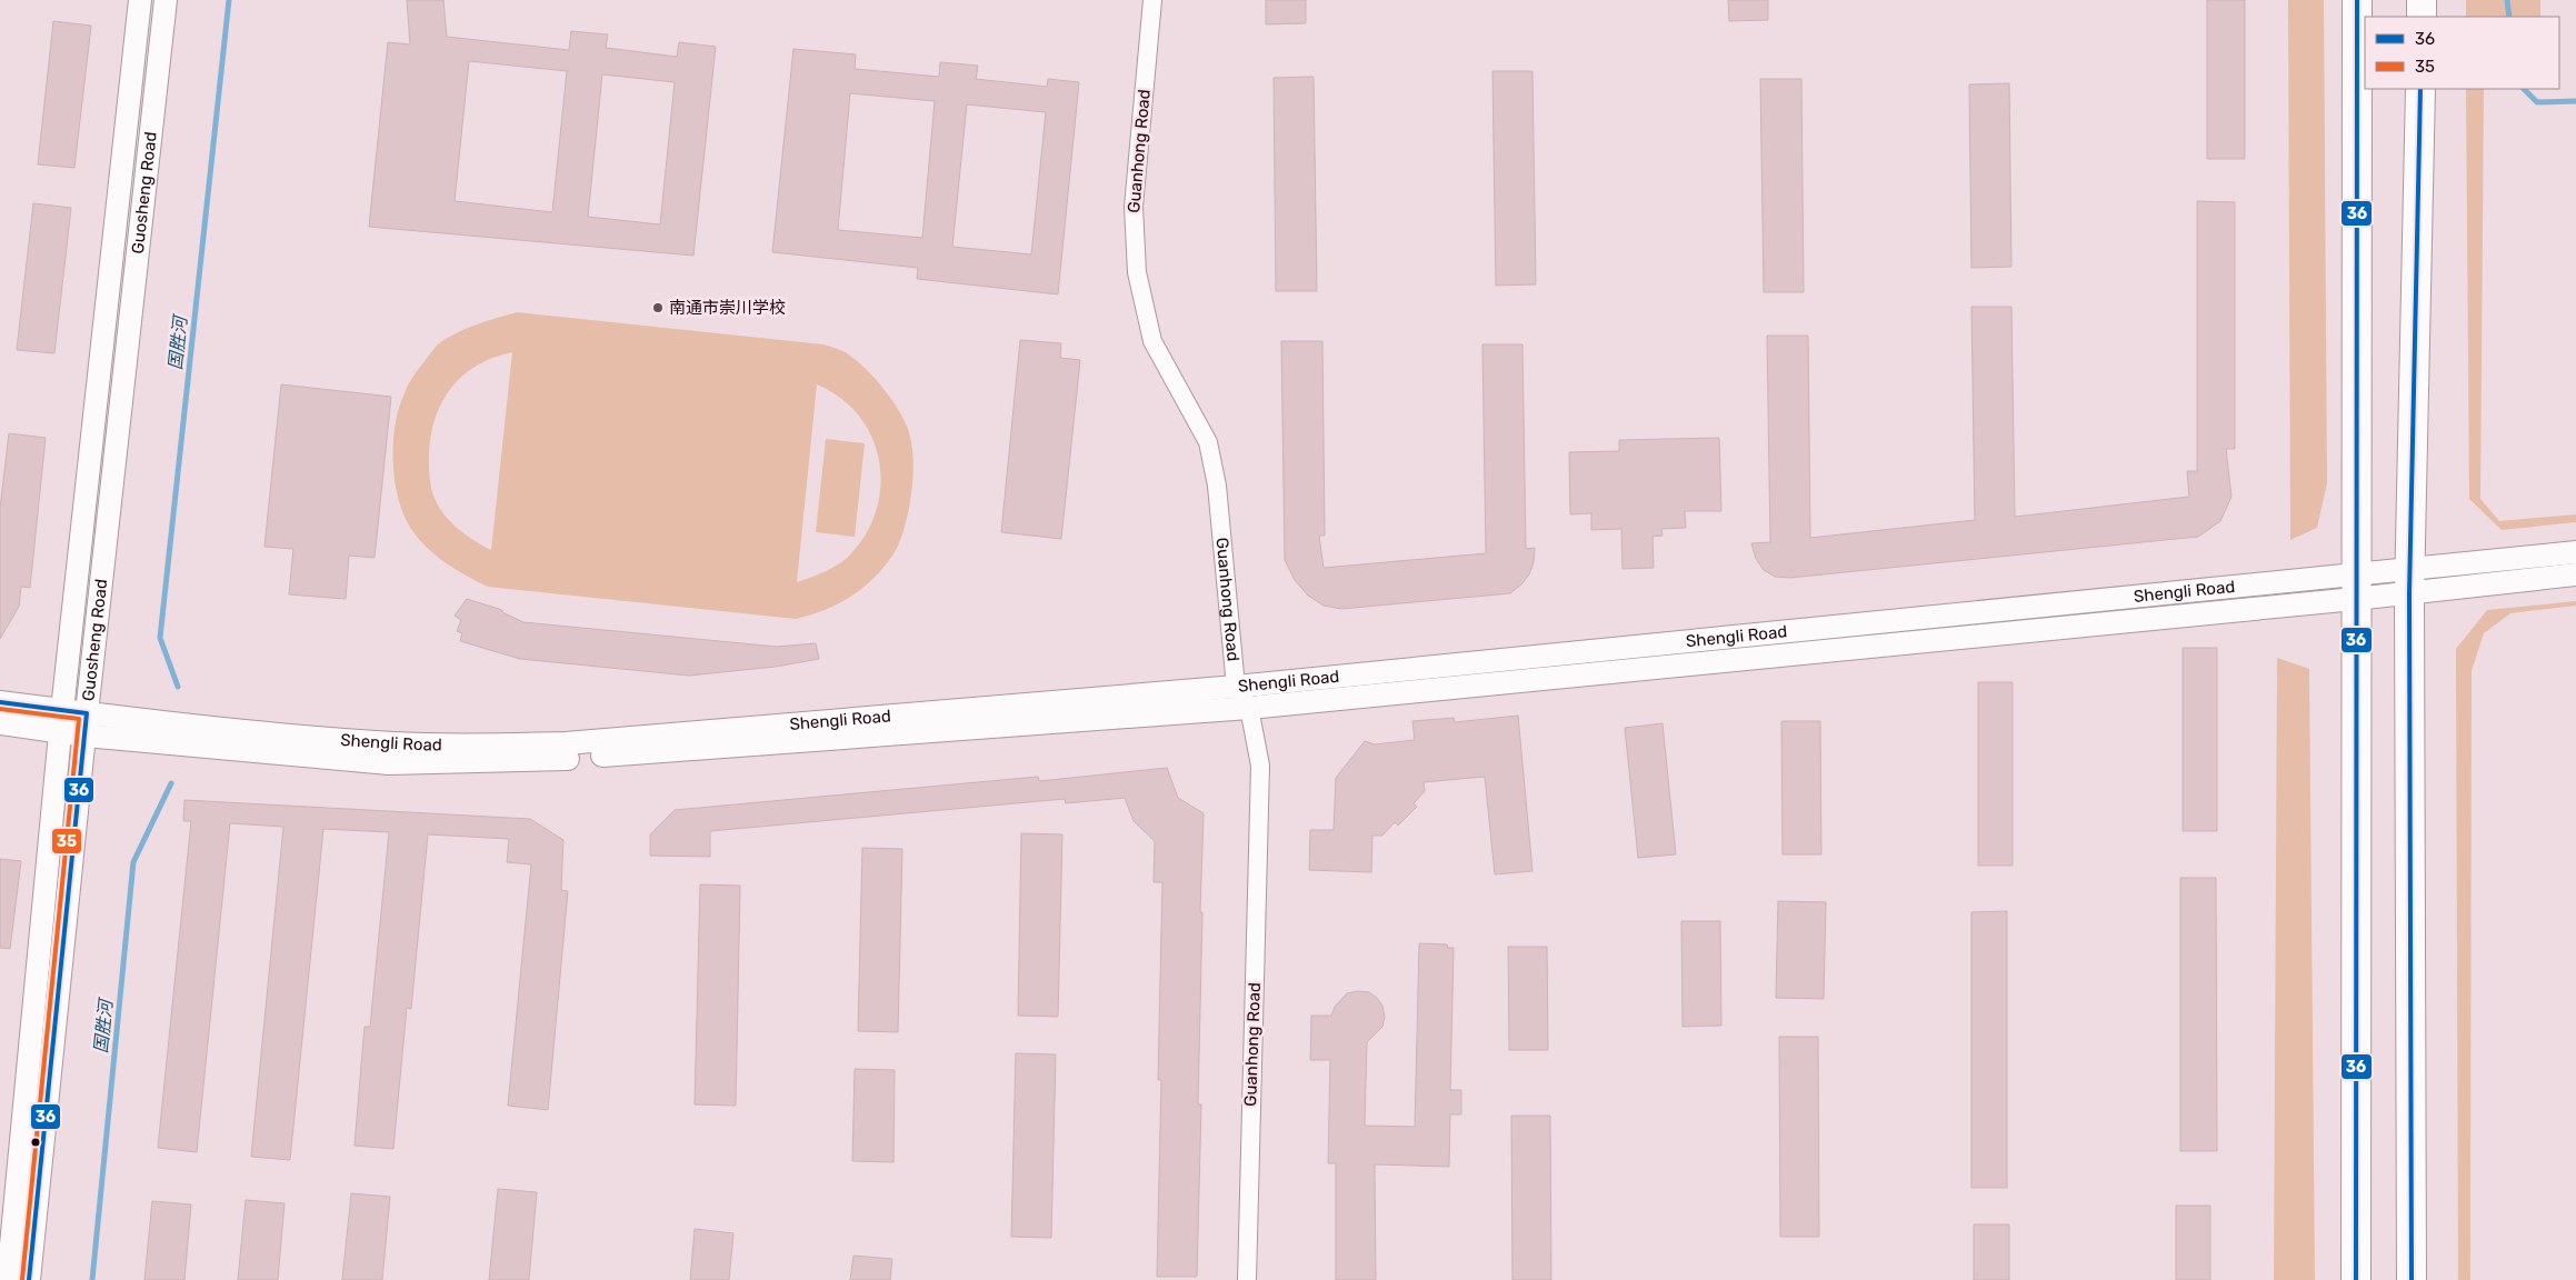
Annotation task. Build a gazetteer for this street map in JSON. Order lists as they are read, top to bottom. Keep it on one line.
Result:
{"streets":{"street":["Guanhong Road","Guosheng Road","Shengli Road"]},"crossings":[["Guanhong Road","Shengli Road"],["Guosheng Road","Shengli Road"]],"water":["国胜河"],"places":["南通市崇川学校"],"lines":["transit line 36","transit line 35"],"legend":["36","35"]}
